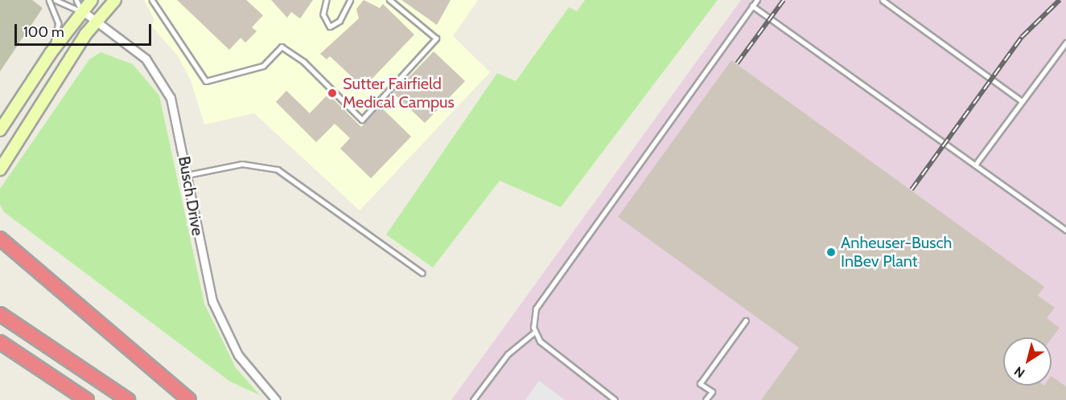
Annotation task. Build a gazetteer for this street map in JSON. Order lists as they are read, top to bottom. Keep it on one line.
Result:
{"streets":{"street":["Busch Drive"]},"places":["Sutter Fairfield Medical Campus","Anheuser-Busch InBev Plant"],"scale_bar":"100 m","north":"bottom left"}
